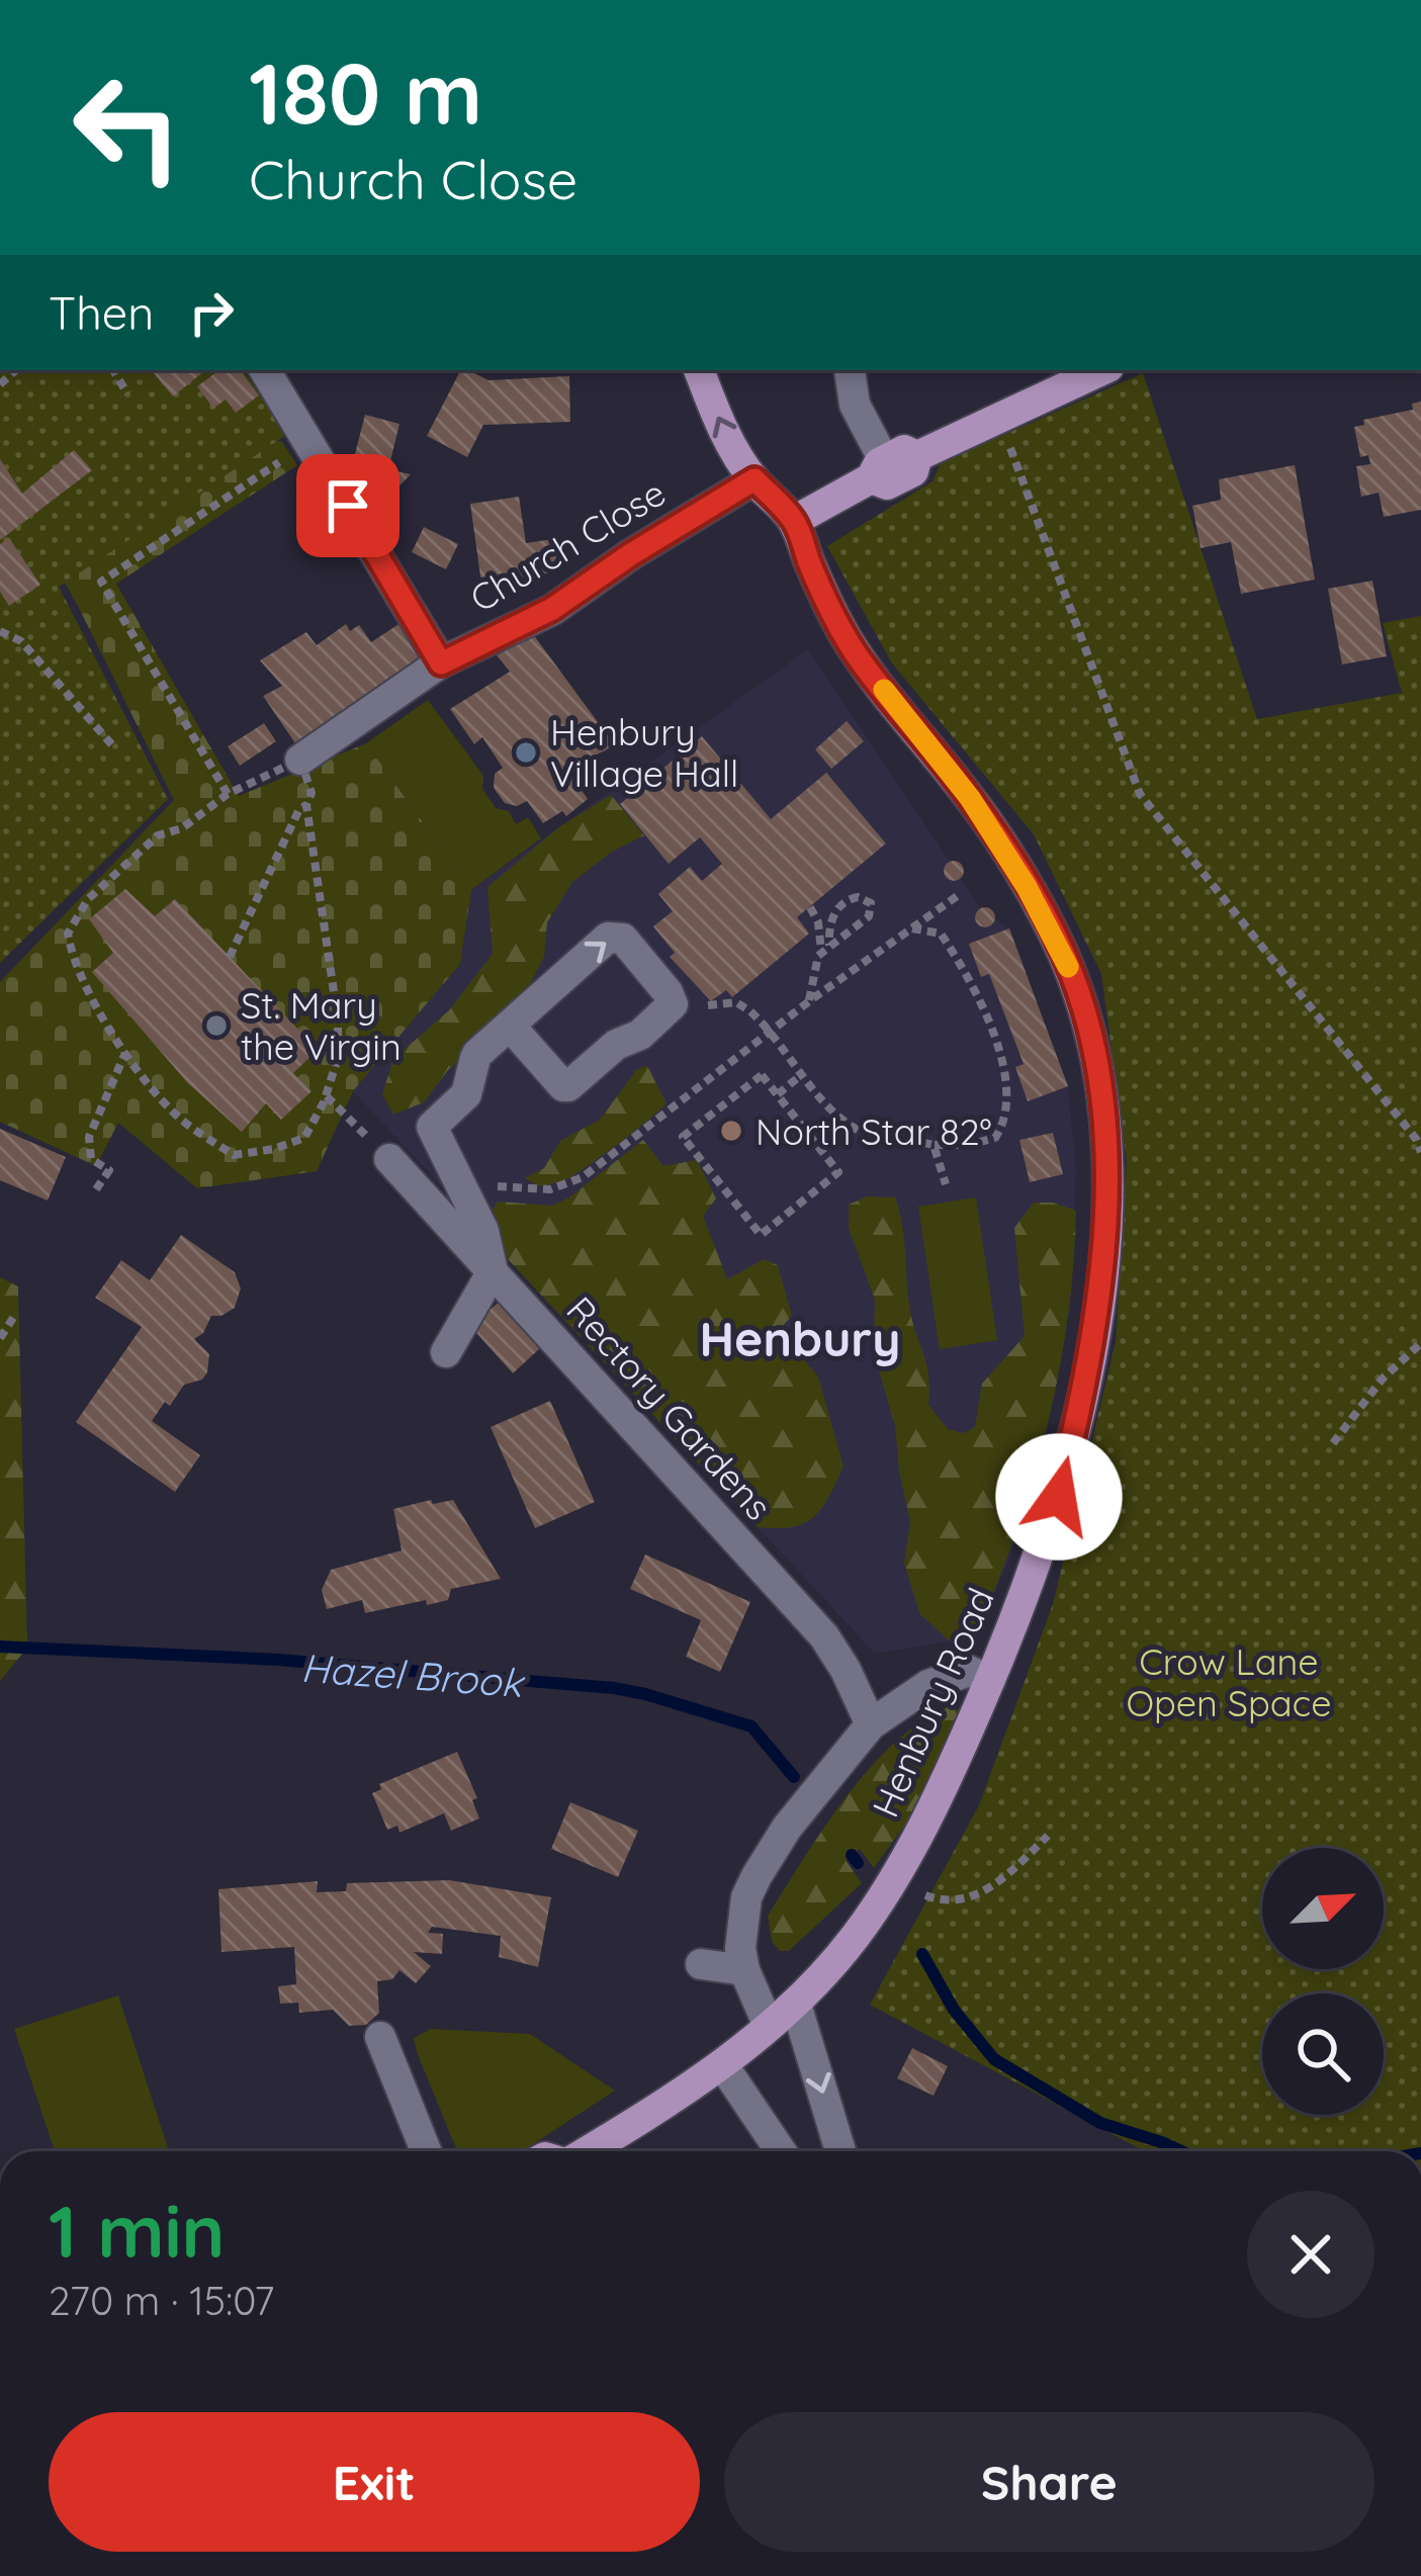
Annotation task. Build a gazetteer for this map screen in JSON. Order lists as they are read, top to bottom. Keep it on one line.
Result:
{"streets":{"main road":["Henbury Road"],"street":["Church Close","Rectory Gardens"]},"crossings":[["Church Close","Henbury Road"]],"districts":["Henbury"],"water":["Hazel Brook"],"parks":["Crow Lane Open Space"],"places":["Henbury Village Hall","St. Mary the Virgin","North Star 82°"],"north":"top right","page":{"turn":["180 m","Church Close"],"then":"Then","heading":["1 min","270 m · 15:07"],"buttons":["Exit","Share"]}}
